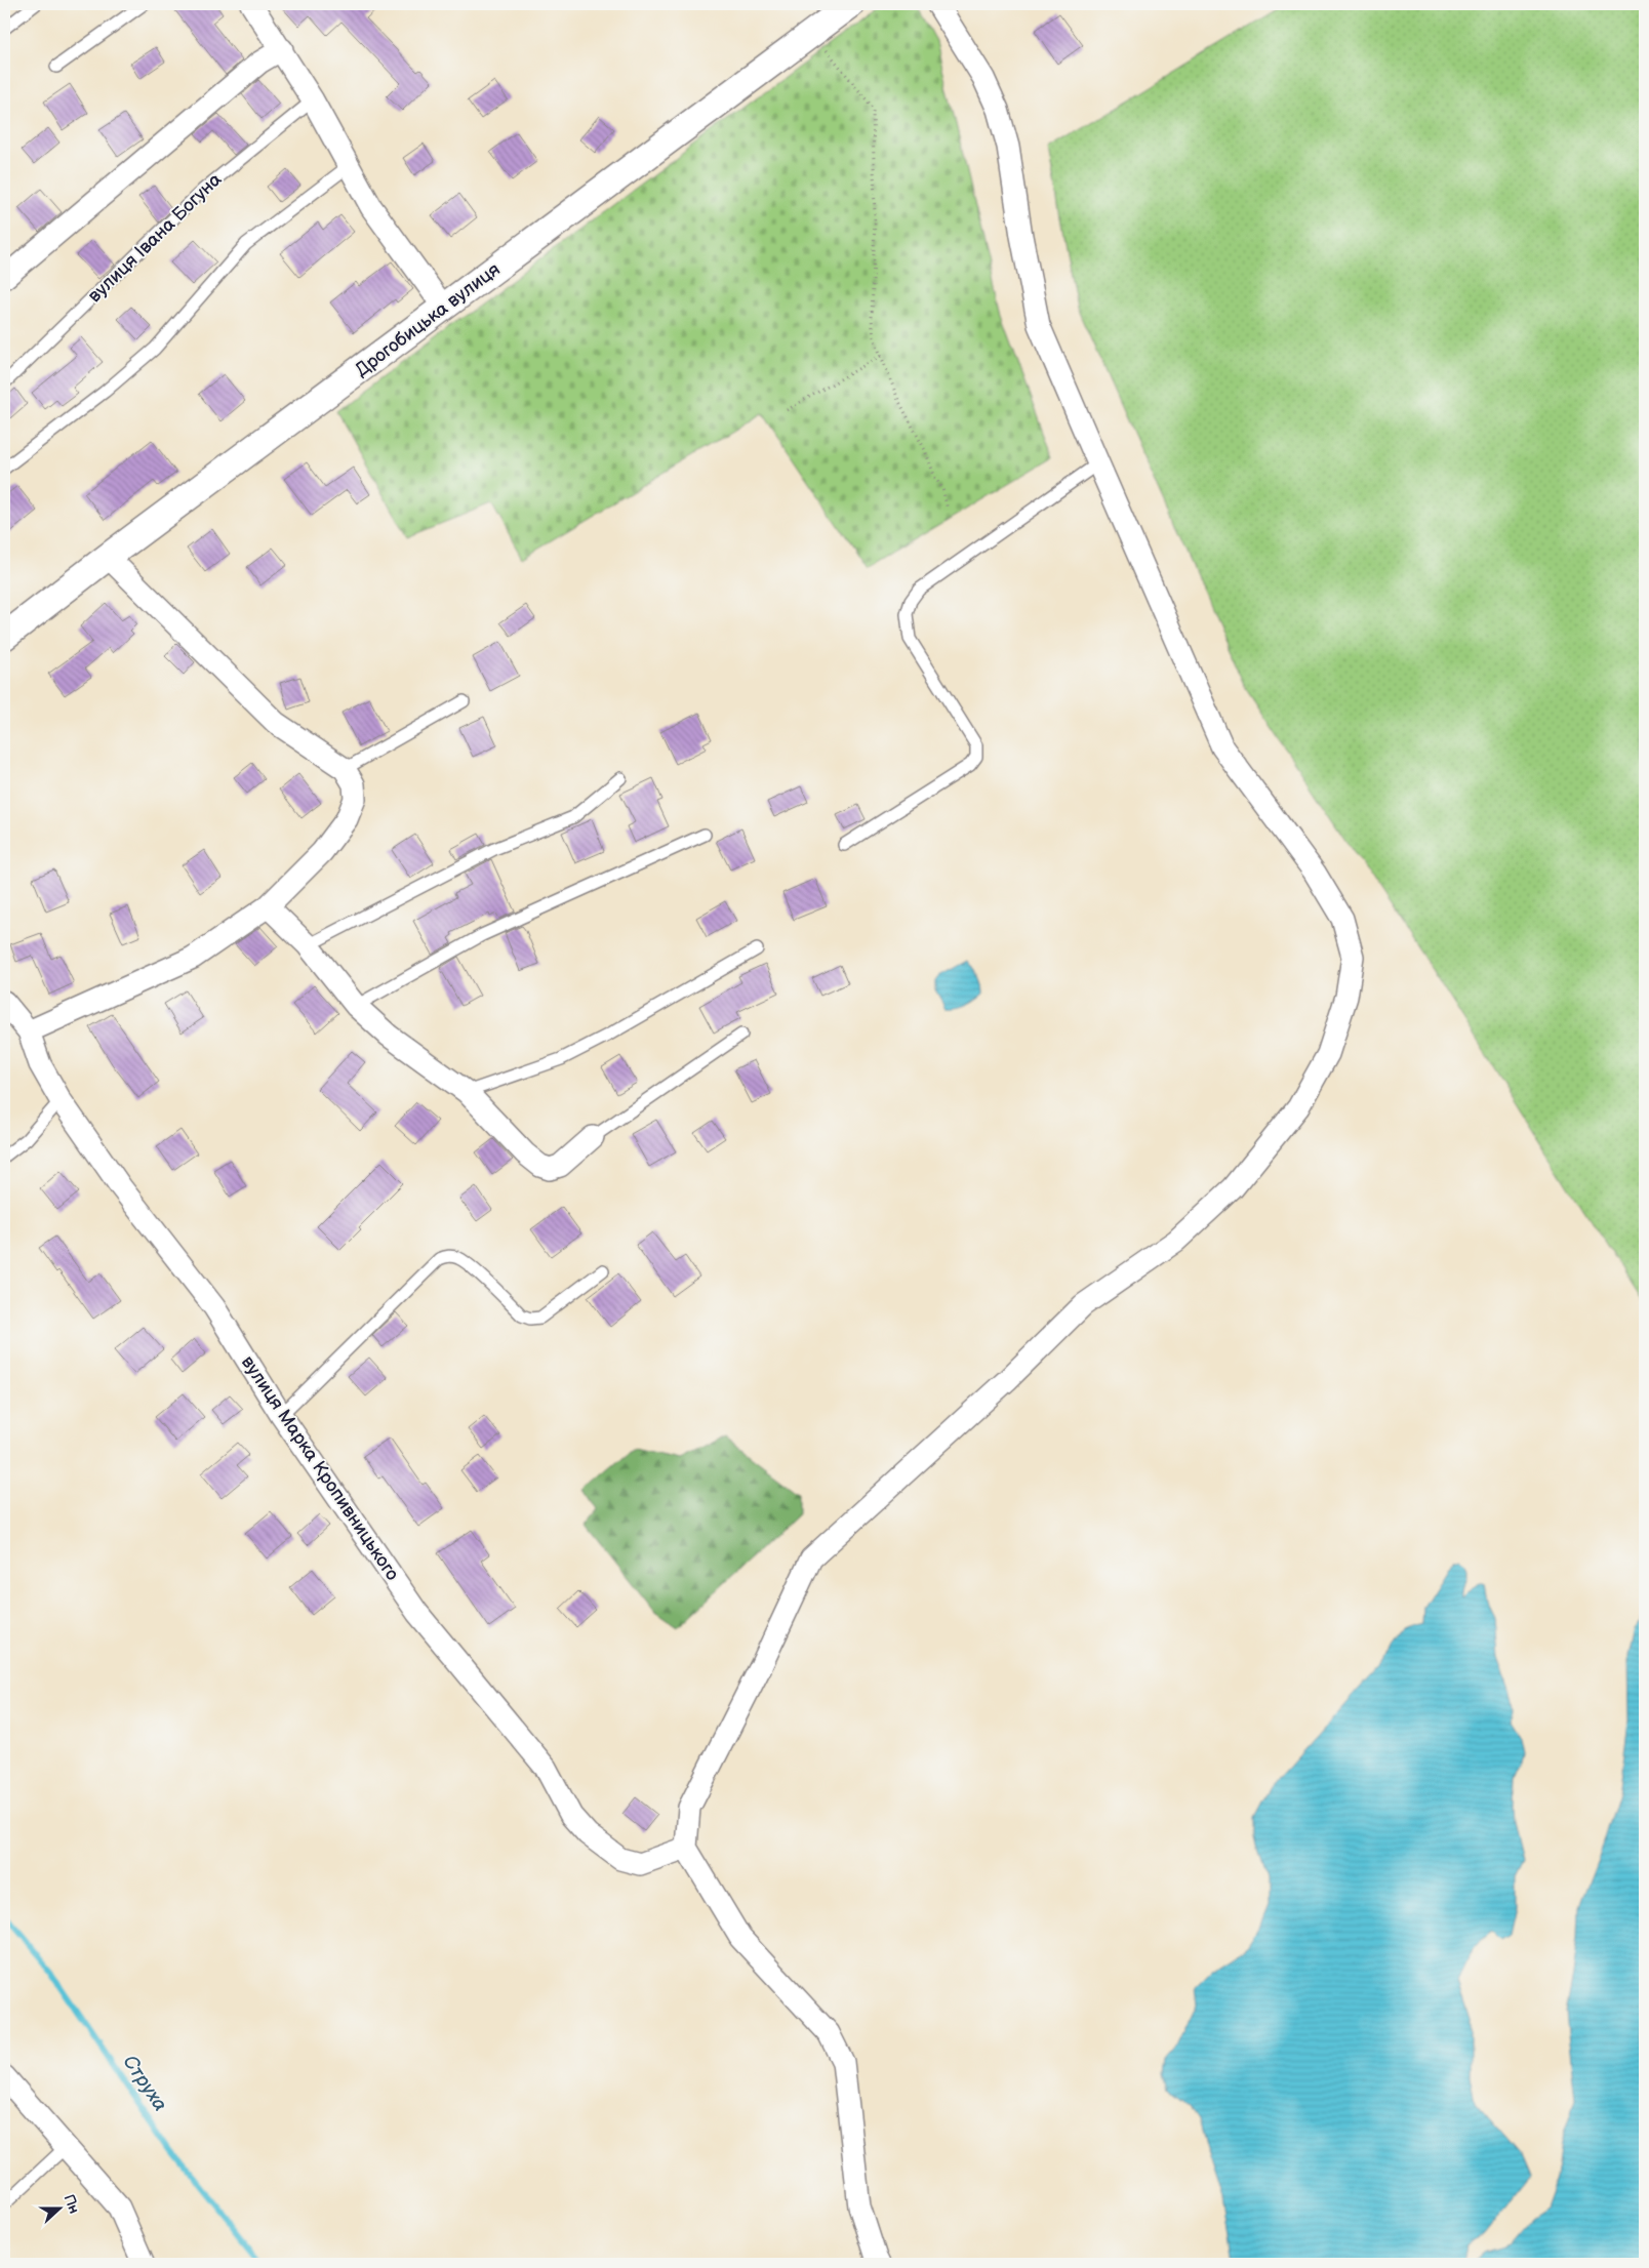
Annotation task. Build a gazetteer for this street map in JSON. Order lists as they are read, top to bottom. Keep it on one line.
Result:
{"streets":{"street":["Дрогобицька вулиця","вулиця Марка Кропивницького"],"lane":["вулиця Івана Богуна"]},"water":["Струха"],"north":"right"}
